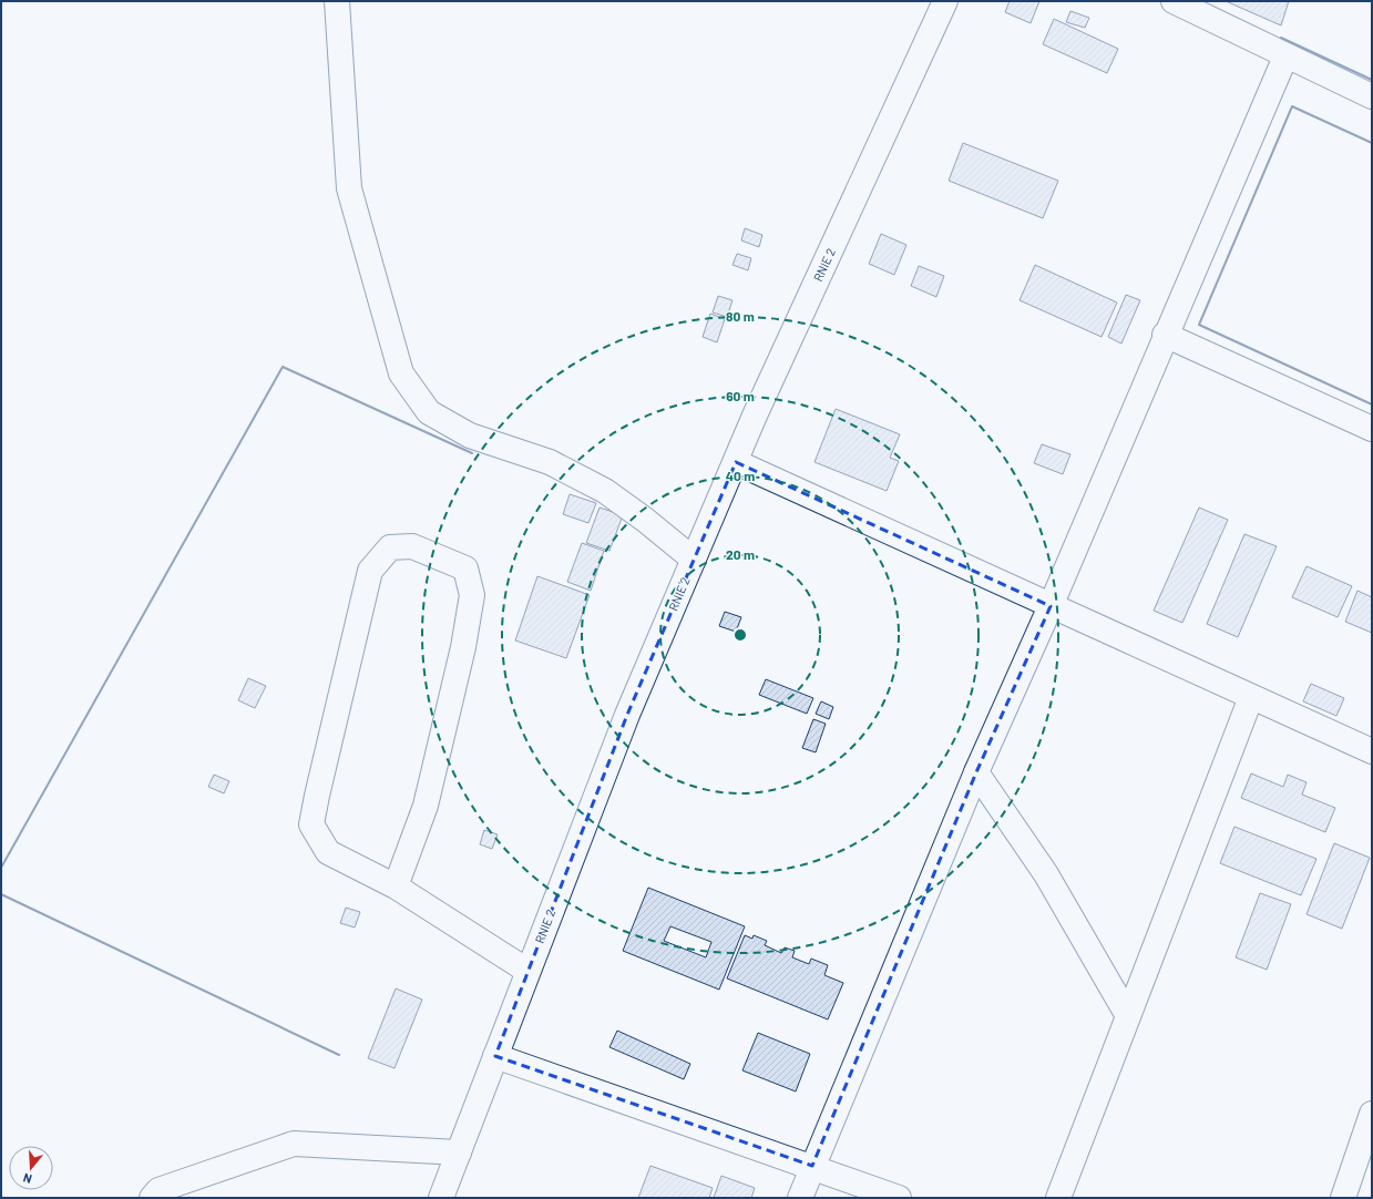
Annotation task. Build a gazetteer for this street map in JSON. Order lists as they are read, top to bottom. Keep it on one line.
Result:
{"streets":{"street":["RNIE 2"]},"north":"bottom","rings":["80 m","60 m","40 m","20 m"]}
